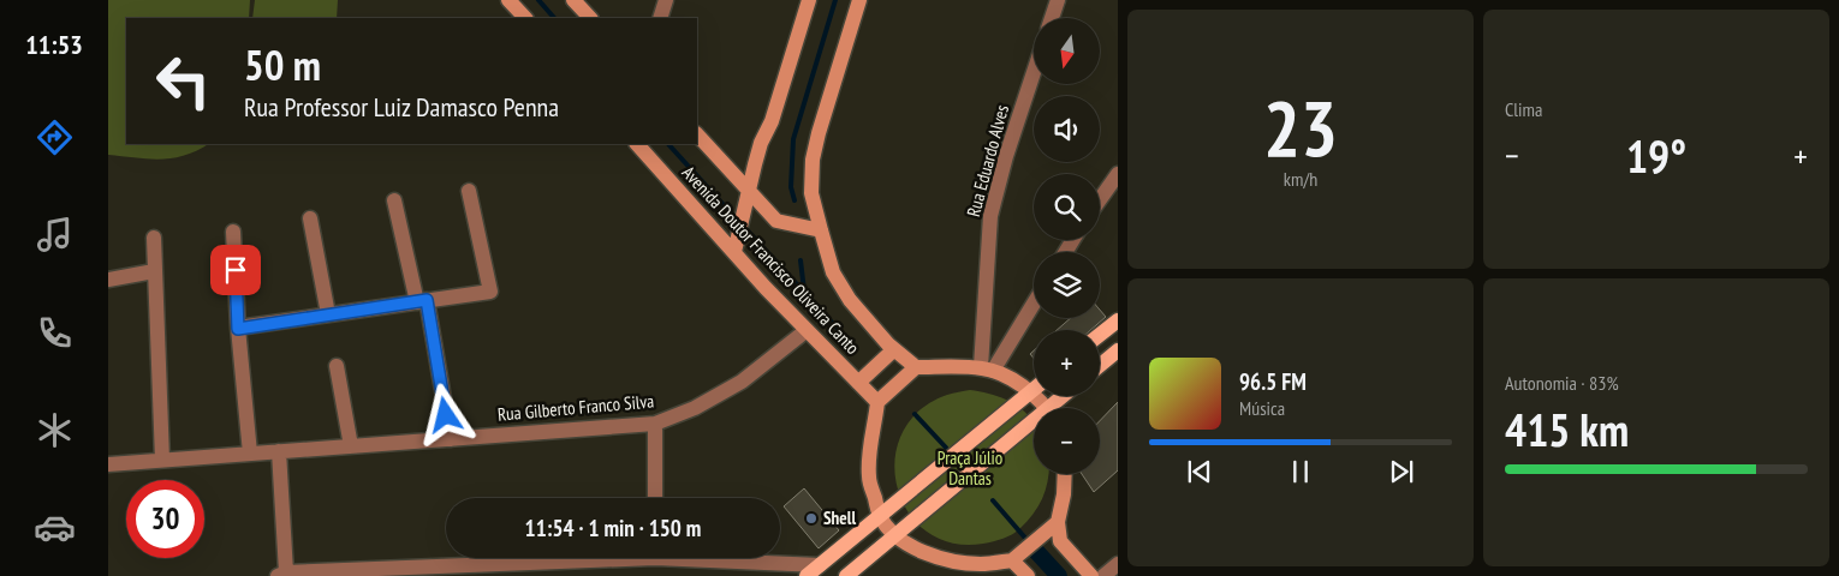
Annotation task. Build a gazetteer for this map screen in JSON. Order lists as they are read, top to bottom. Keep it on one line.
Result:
{"streets":{"street":["Rua Eduardo Alves","Avenida Doutor Francisco Oliveira Canto","Rua Gilberto Franco Silva"]},"crossings":[["Avenida Doutor Francisco Oliveira Canto","Rua Gilberto Franco Silva"]],"parks":["Praça Júlio Dantas"],"places":["Shell"],"north":"bottom","page":{"tabs":"11:53","tile":[["23","km/h"],"Clima",["Autonomia · 83%","415 km"]],"map_buttons":["+","−"],"turn":["50 m","Rua Professor Luiz Damasco Penna"],"heat":["−","19°","+"],"song":["96.5 FM","Música"],"limit":"30","trip":"11:54 · 1 min · 150 m"}}
